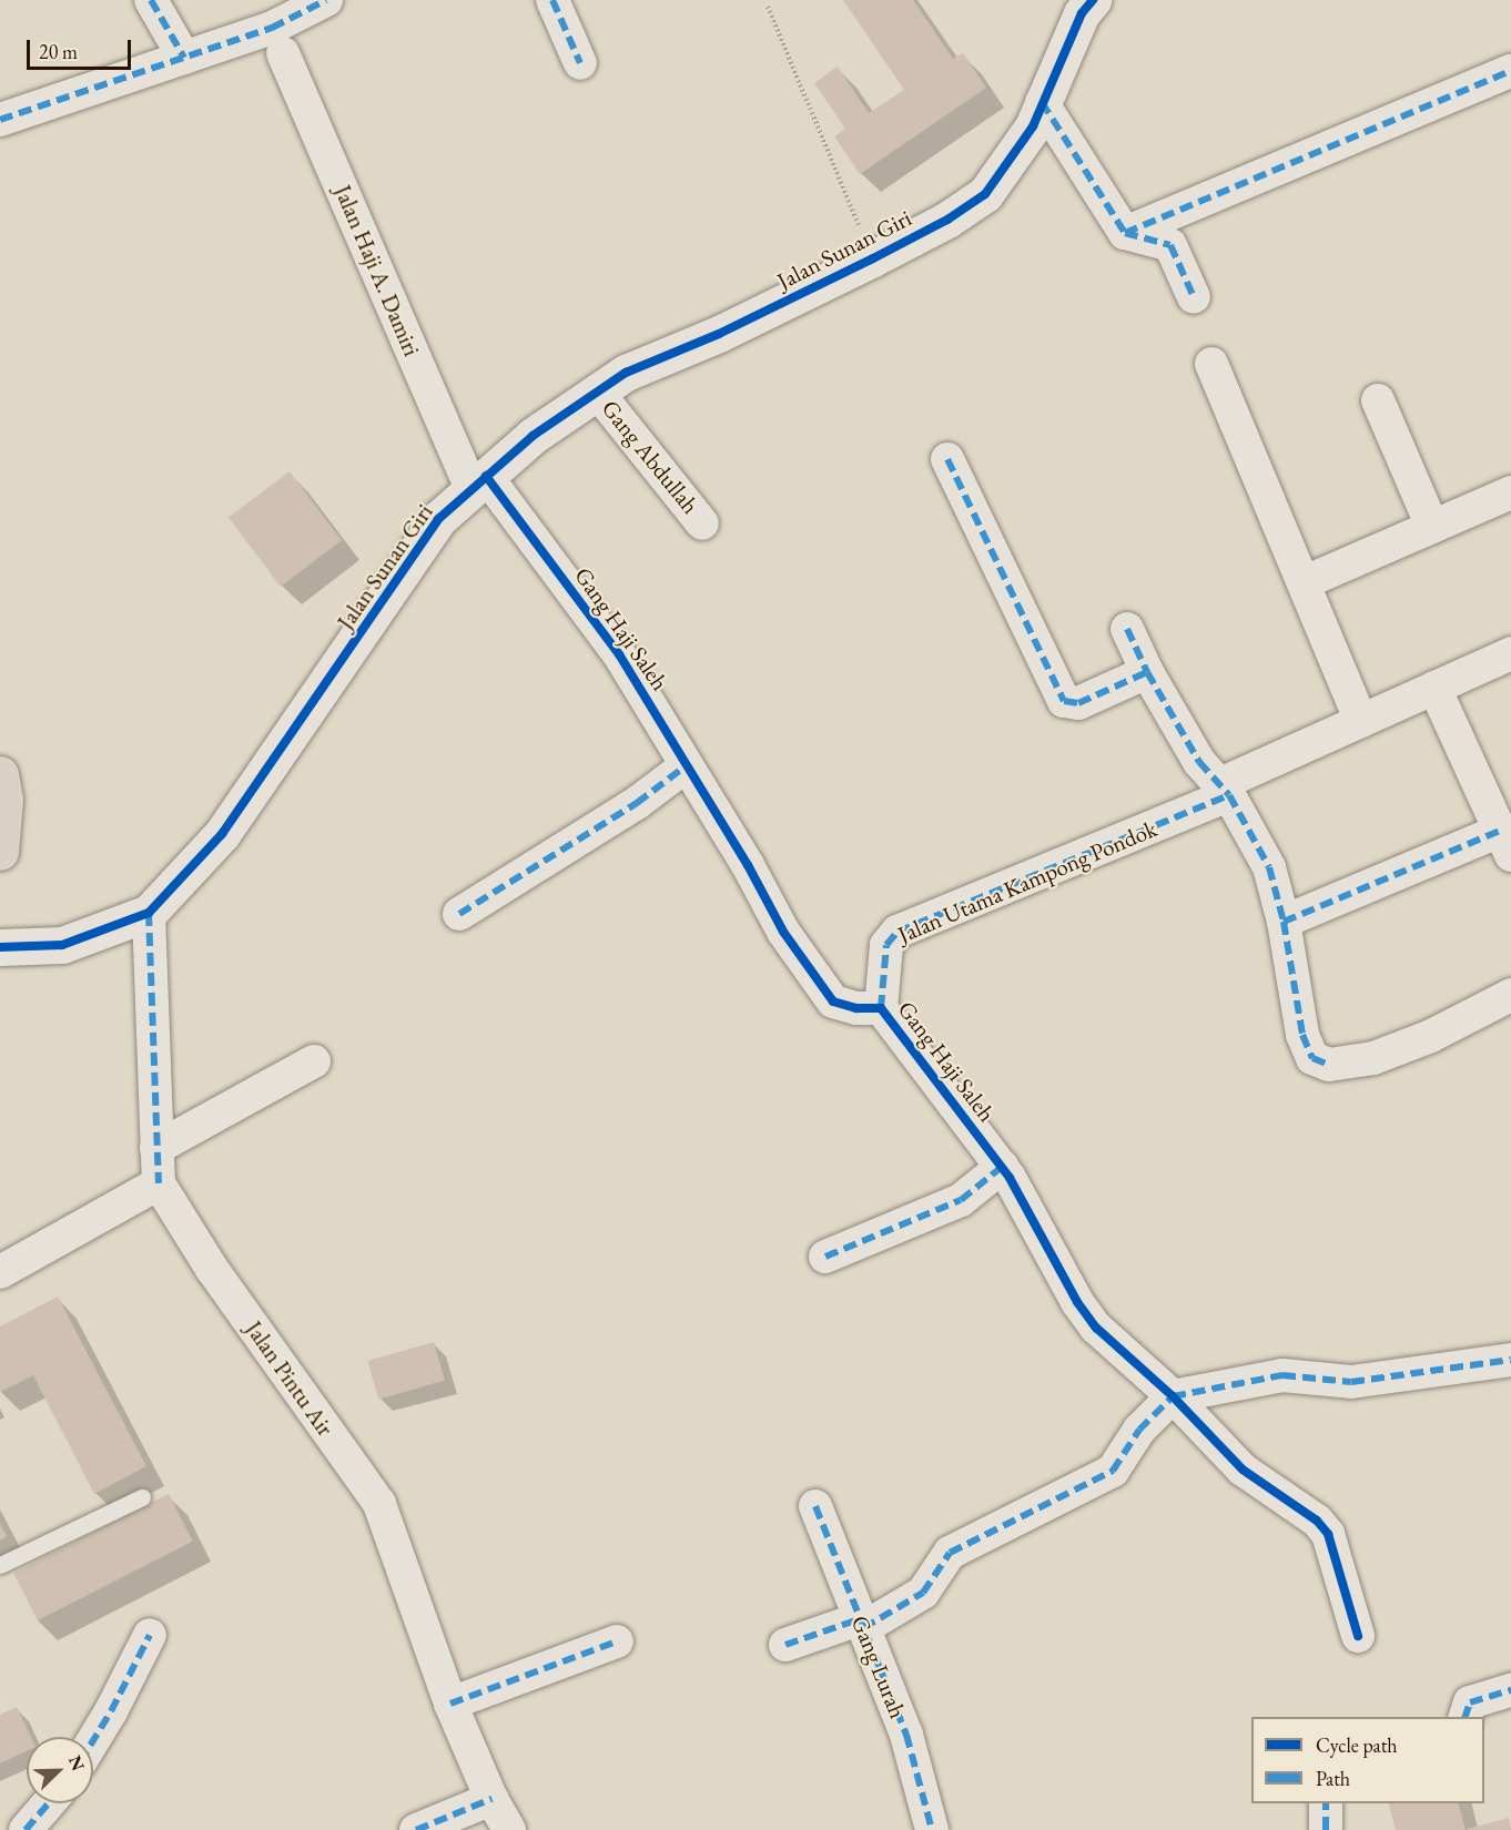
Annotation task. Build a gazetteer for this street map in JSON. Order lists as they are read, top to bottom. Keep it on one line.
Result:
{"streets":{"street":["Jalan Sunan Giri","Jalan Haji A. Damiri","Gang Abdullah","Gang Haji Saleh","Jalan Utama Kampong Pondok","Jalan Pintu Air","Gang Lurah"]},"crossings":[["Jalan Sunan Giri","Jalan Haji A. Damiri"],["Jalan Sunan Giri","Gang Abdullah"],["Jalan Sunan Giri","Gang Haji Saleh"],["Jalan Sunan Giri","Jalan Pintu Air"],["Jalan Haji A. Damiri","Gang Haji Saleh"],["Gang Haji Saleh","Jalan Utama Kampong Pondok"]],"legend":["Cycle path","Path"],"scale_bar":"20 m","north":"top right"}
